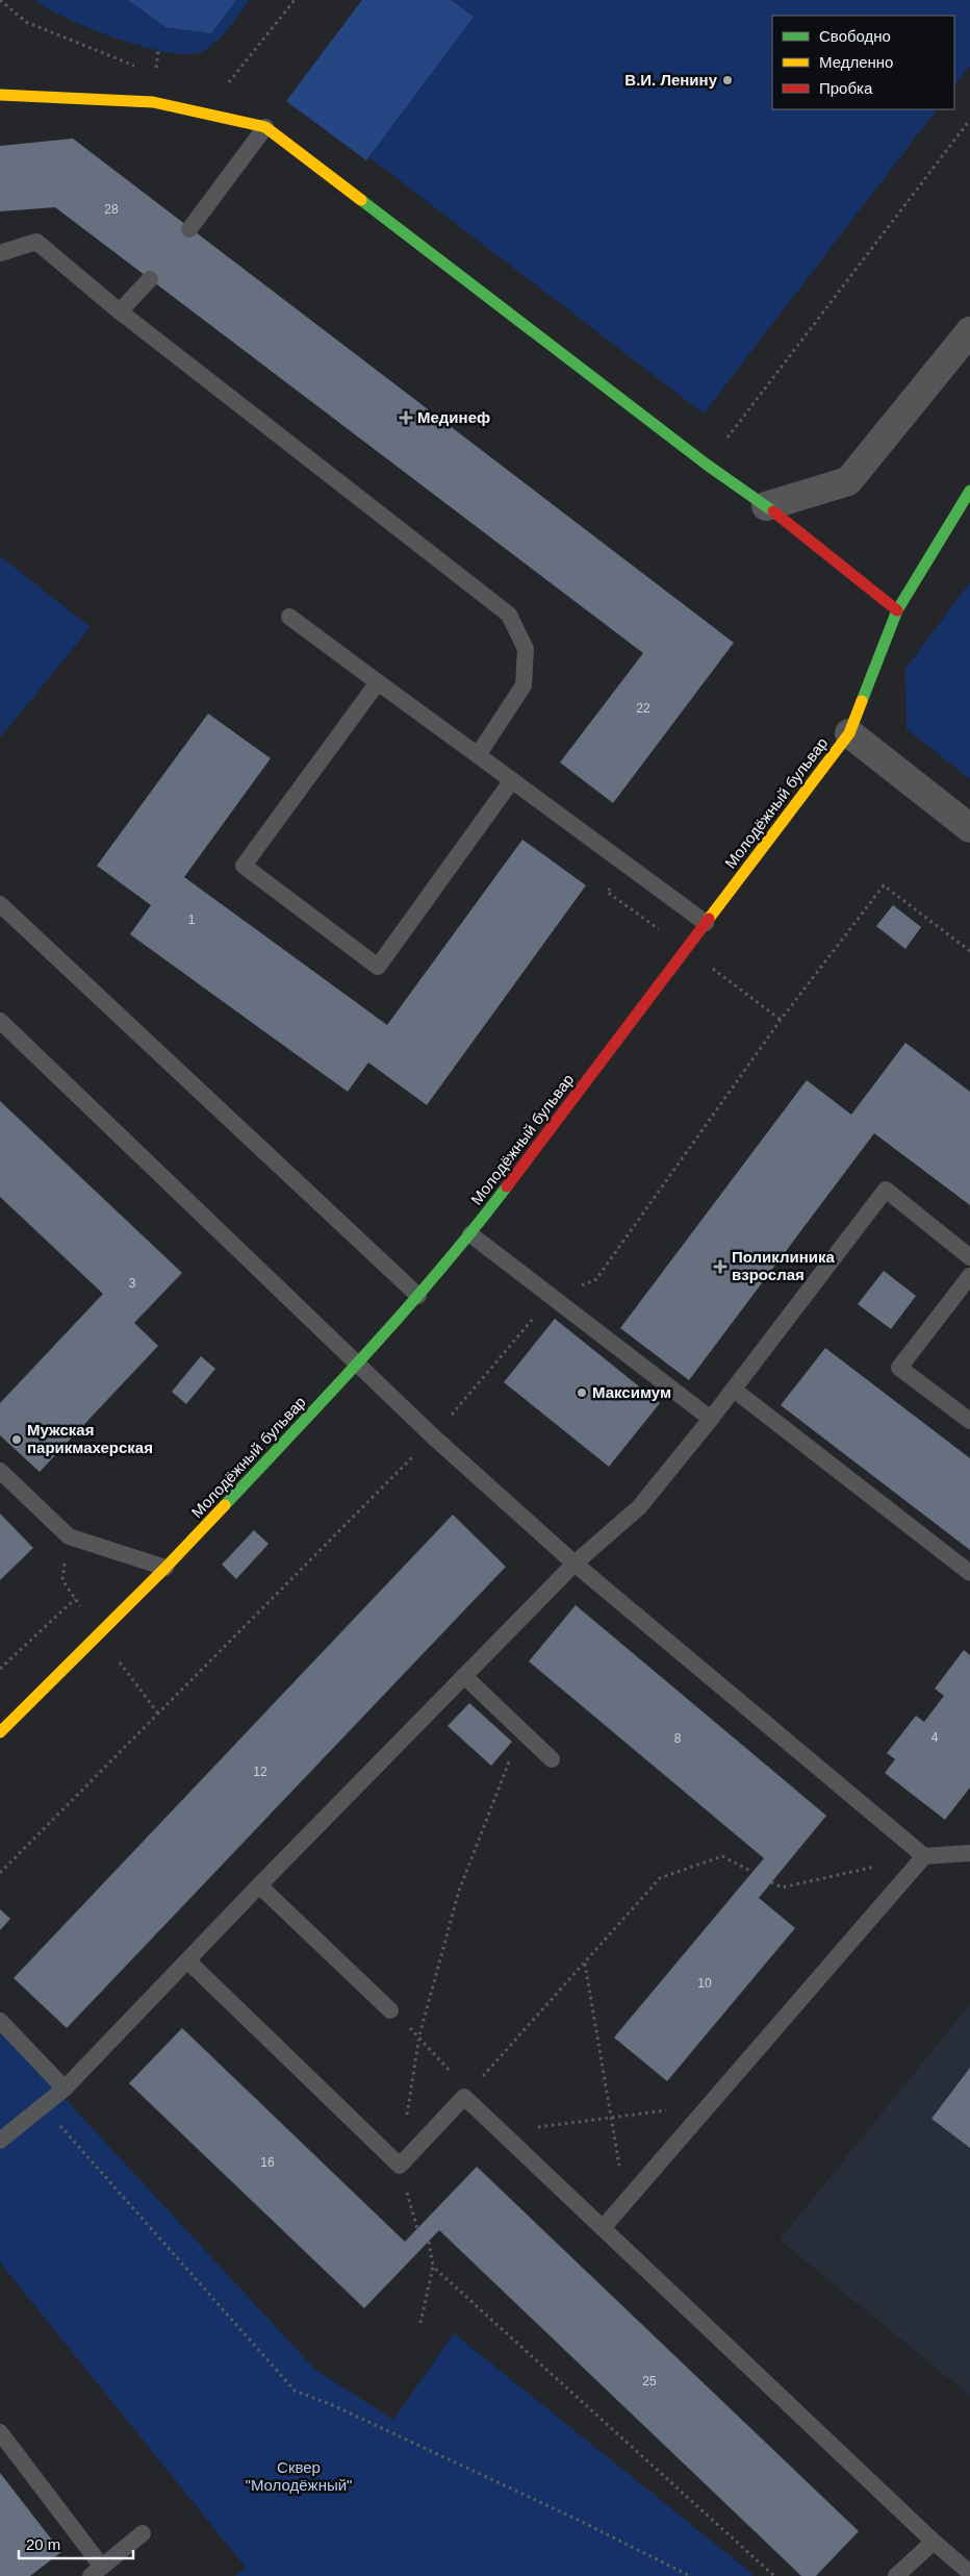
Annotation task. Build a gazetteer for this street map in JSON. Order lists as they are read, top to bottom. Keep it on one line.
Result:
{"streets":{"street":["Молодёжный бульвар"]},"parks":["Сквер \"Молодёжный\""],"places":{"other":["В.И. Ленину","Максимум","Мужская парикмахерская"],"health":["Мединеф","Поликлиника взрослая"]},"house_numbers":["28","22","1","3","4","8","12","10","16","25"],"legend":["Свободно","Медленно","Пробка"],"scale_bar":"20 m"}
